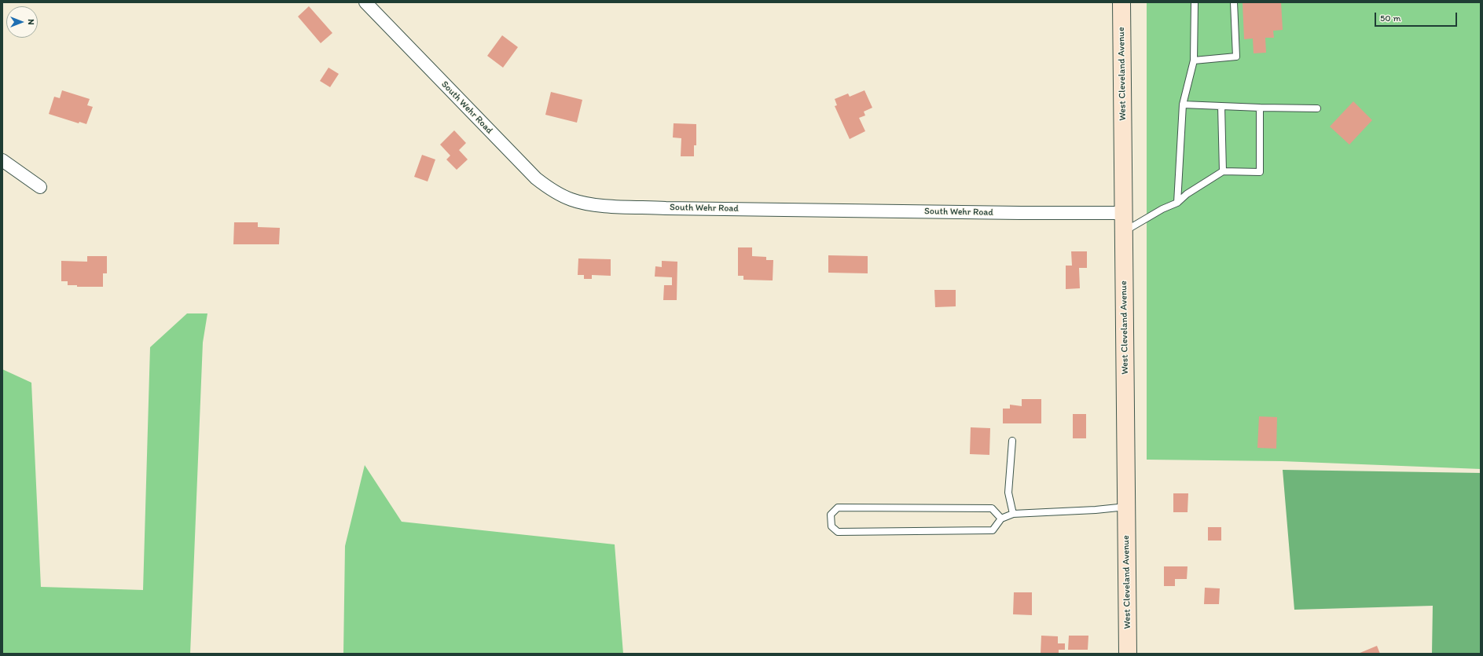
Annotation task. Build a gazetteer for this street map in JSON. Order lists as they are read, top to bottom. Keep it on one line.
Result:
{"streets":{"main road":["West Cleveland Avenue"],"street":["South Wehr Road"]},"crossings":[["West Cleveland Avenue","South Wehr Road"]],"scale_bar":"50 m","north":"right"}
